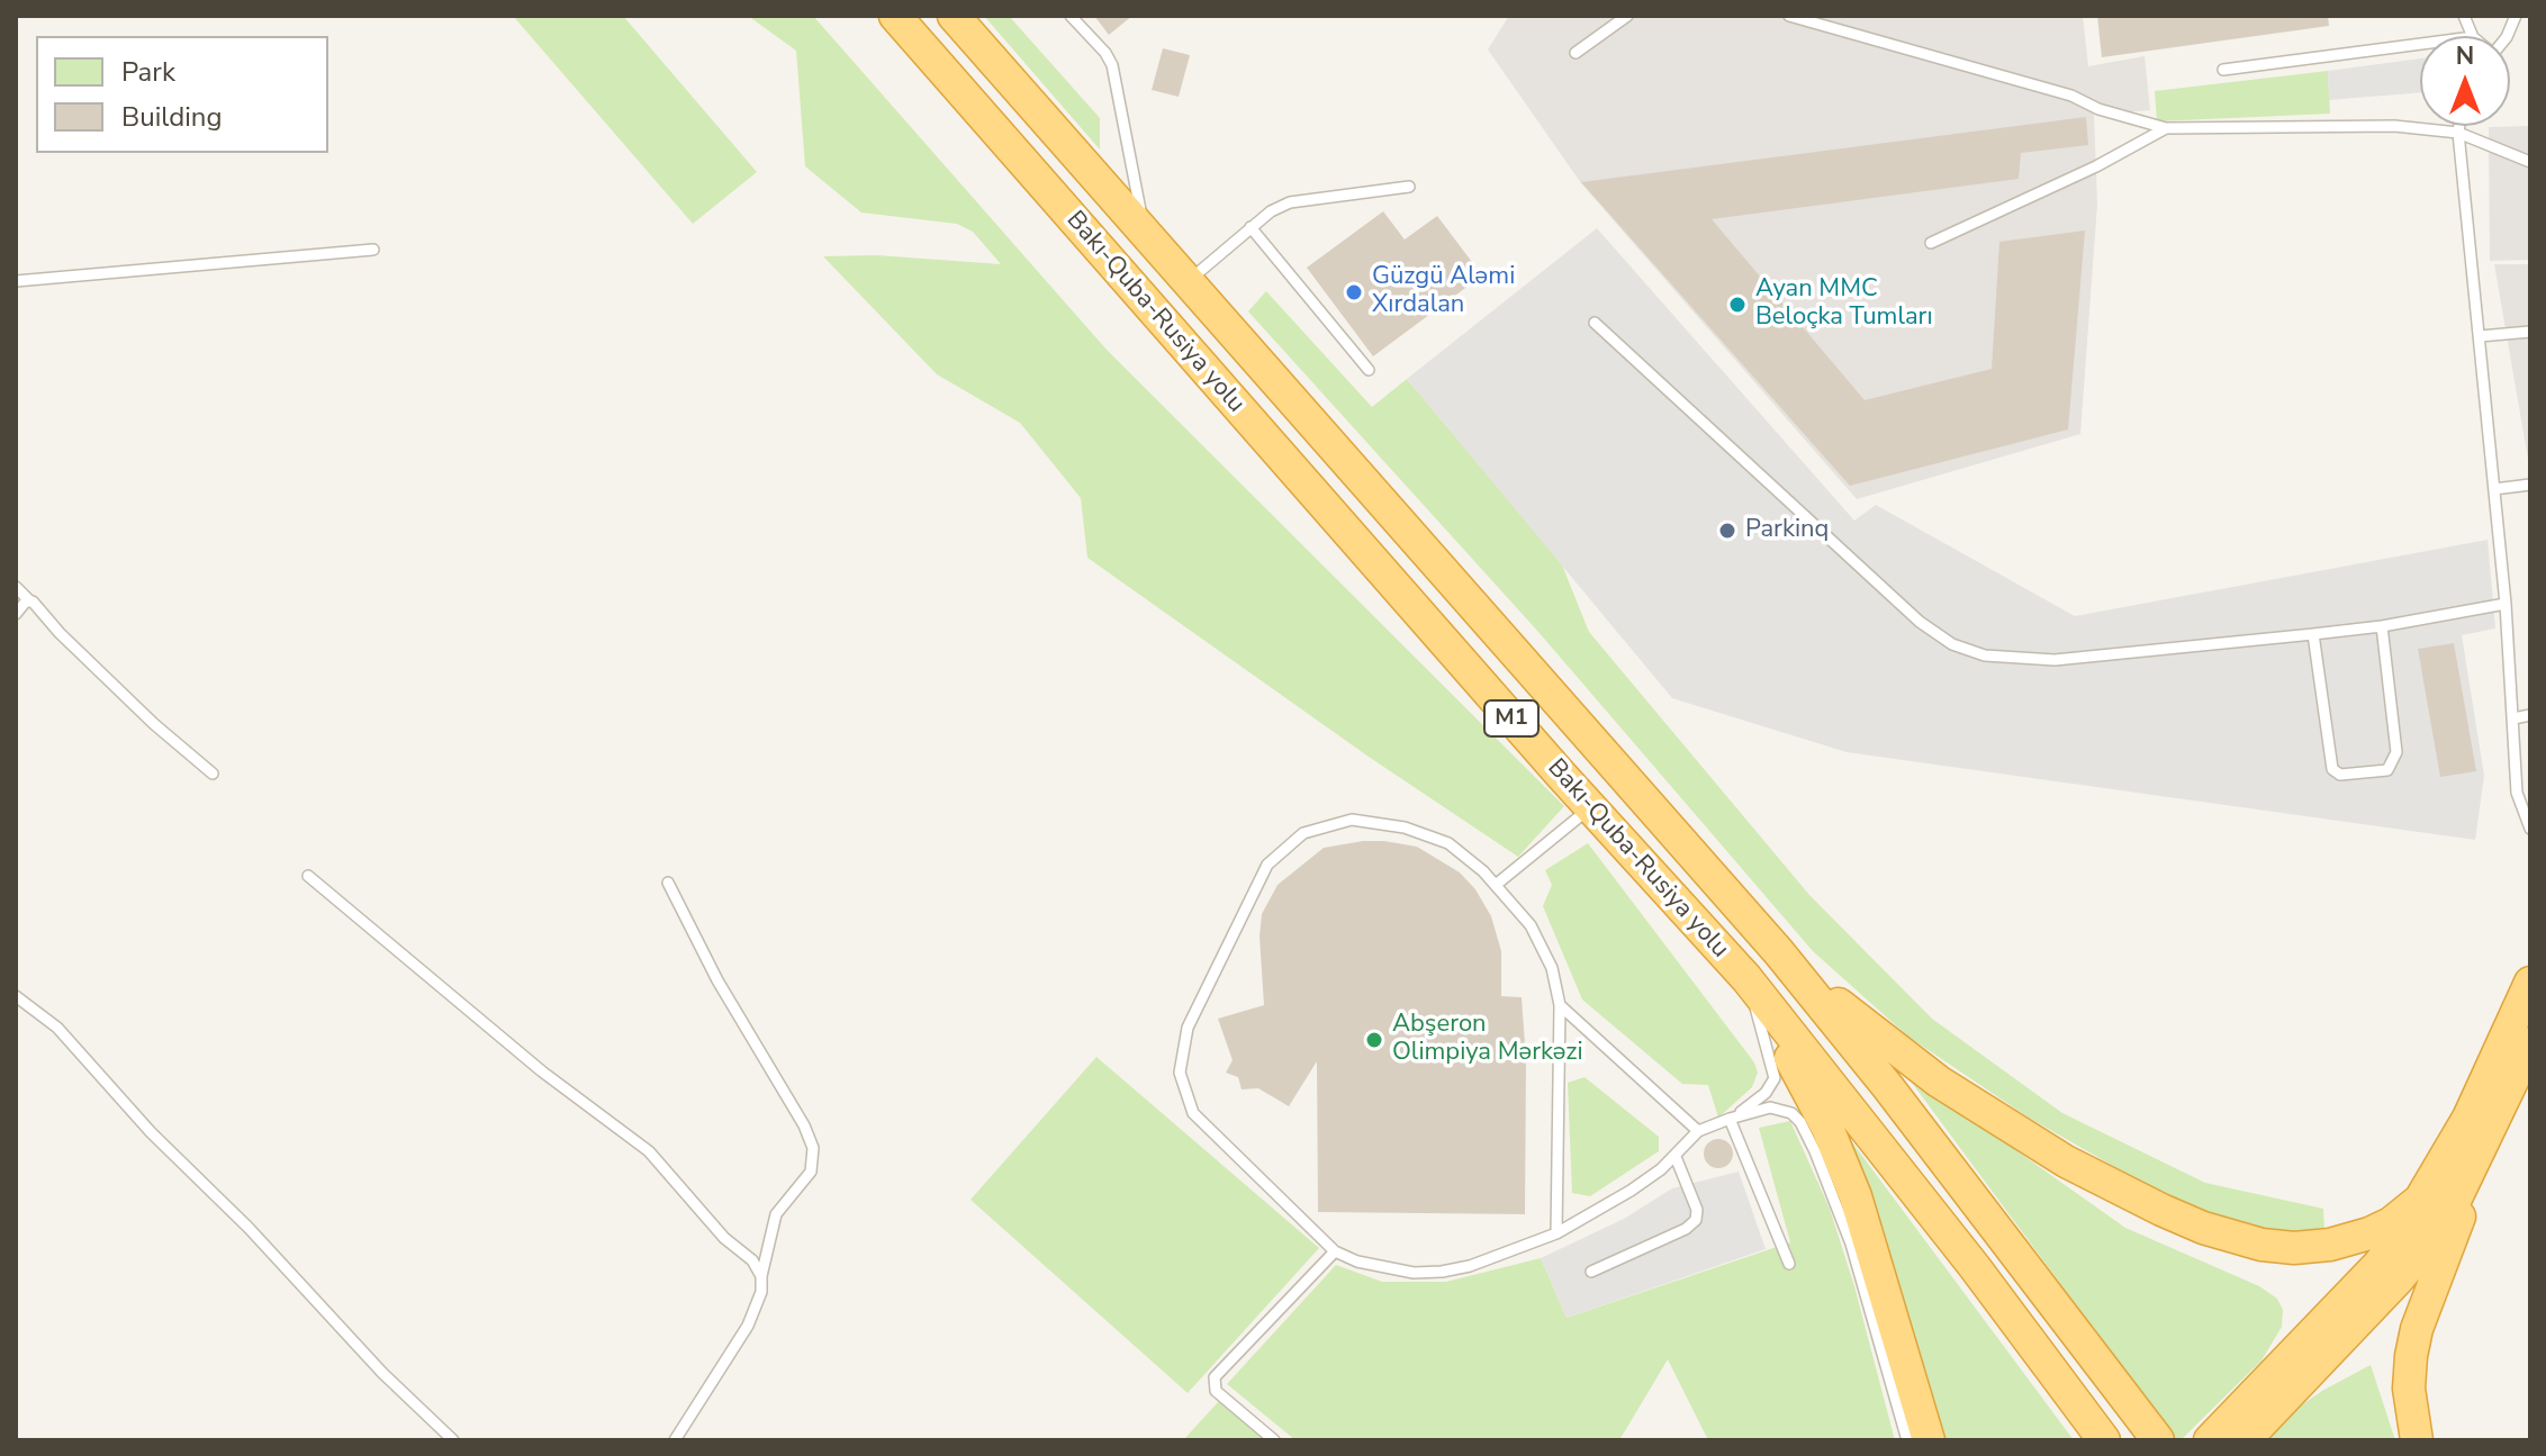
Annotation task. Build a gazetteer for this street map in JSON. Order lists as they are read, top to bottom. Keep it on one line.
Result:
{"streets":{"highway":["Bakı-Quba-Rusiya yolu","M1"]},"places":["Güzgü Aləmi Xırdalan","Ayan MMC Beloçka Tumları","Parkinq","Abşeron Olimpiya Mərkəzi"],"legend":["Park","Building"],"north":"top"}
